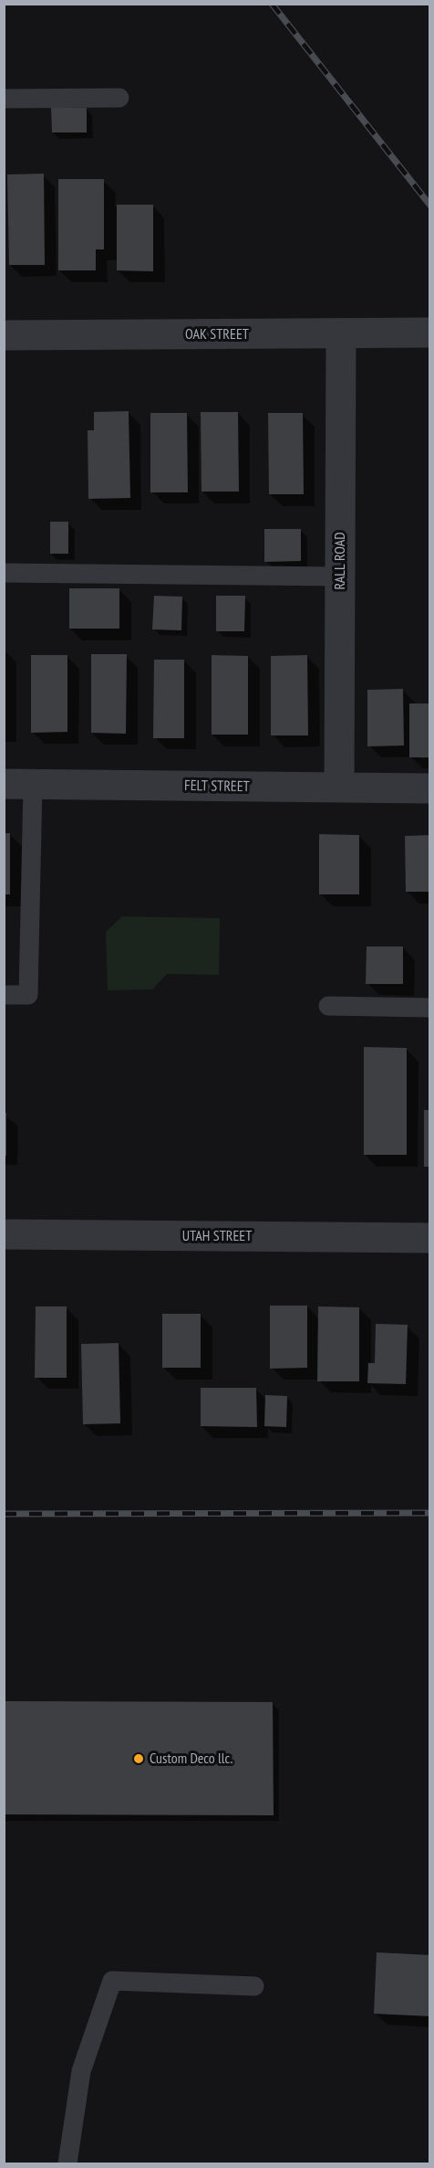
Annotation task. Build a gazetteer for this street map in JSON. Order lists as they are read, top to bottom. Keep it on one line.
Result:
{"streets":{"street":["OAK STREET","RALL ROAD","FELT STREET","UTAH STREET"]},"crossings":[["OAK STREET","RALL ROAD"],["RALL ROAD","FELT STREET"]],"places":["Custom Deco llc."]}
